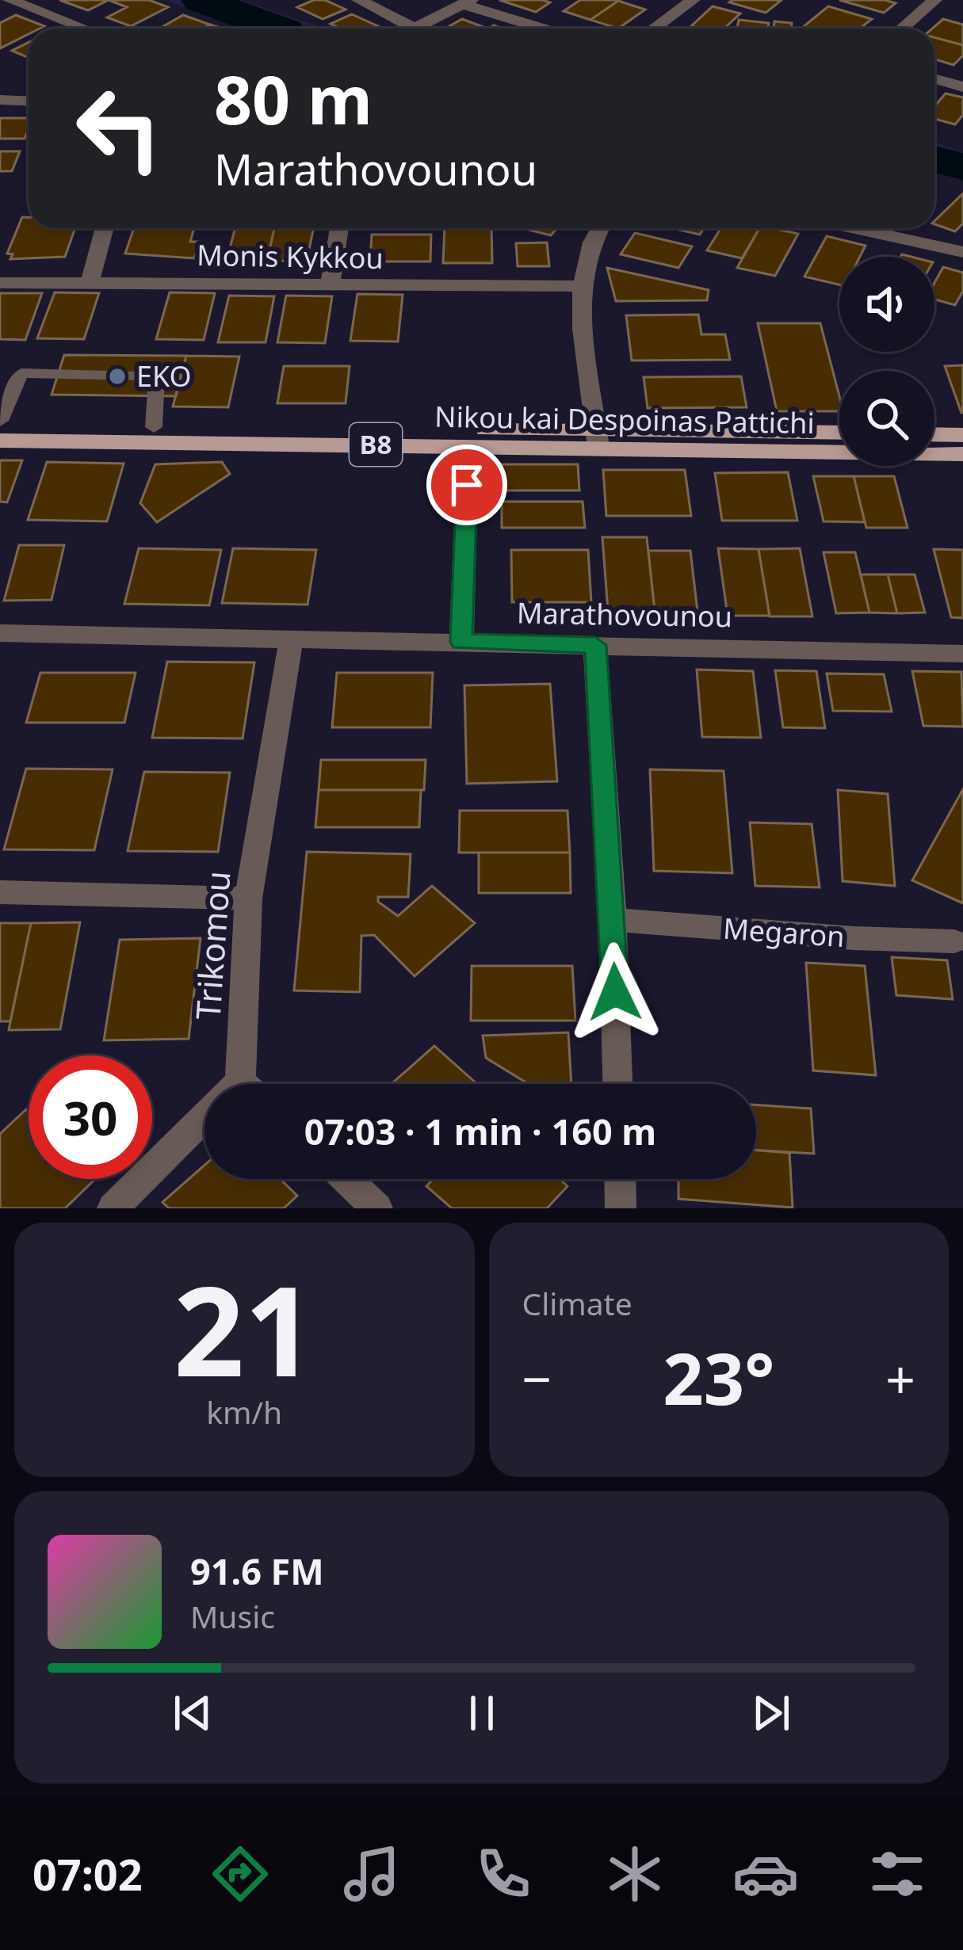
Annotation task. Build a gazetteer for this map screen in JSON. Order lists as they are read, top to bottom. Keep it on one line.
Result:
{"streets":{"main road":["Nikou kai Despoinas Pattichi","B8"],"street":["Monis Kykkou","Marathovounou","Megaron","Trikomou"]},"crossings":[["Marathovounou","Trikomou"]],"places":["EKO"],"page":{"turn":["80 m","Marathovounou"],"limit":"30","trip":"07:03 · 1 min · 160 m","tile":[["21","km/h"],"Climate"],"heat":["−","23°","+"],"song":["91.6 FM","Music"],"tabs":"07:02"}}
